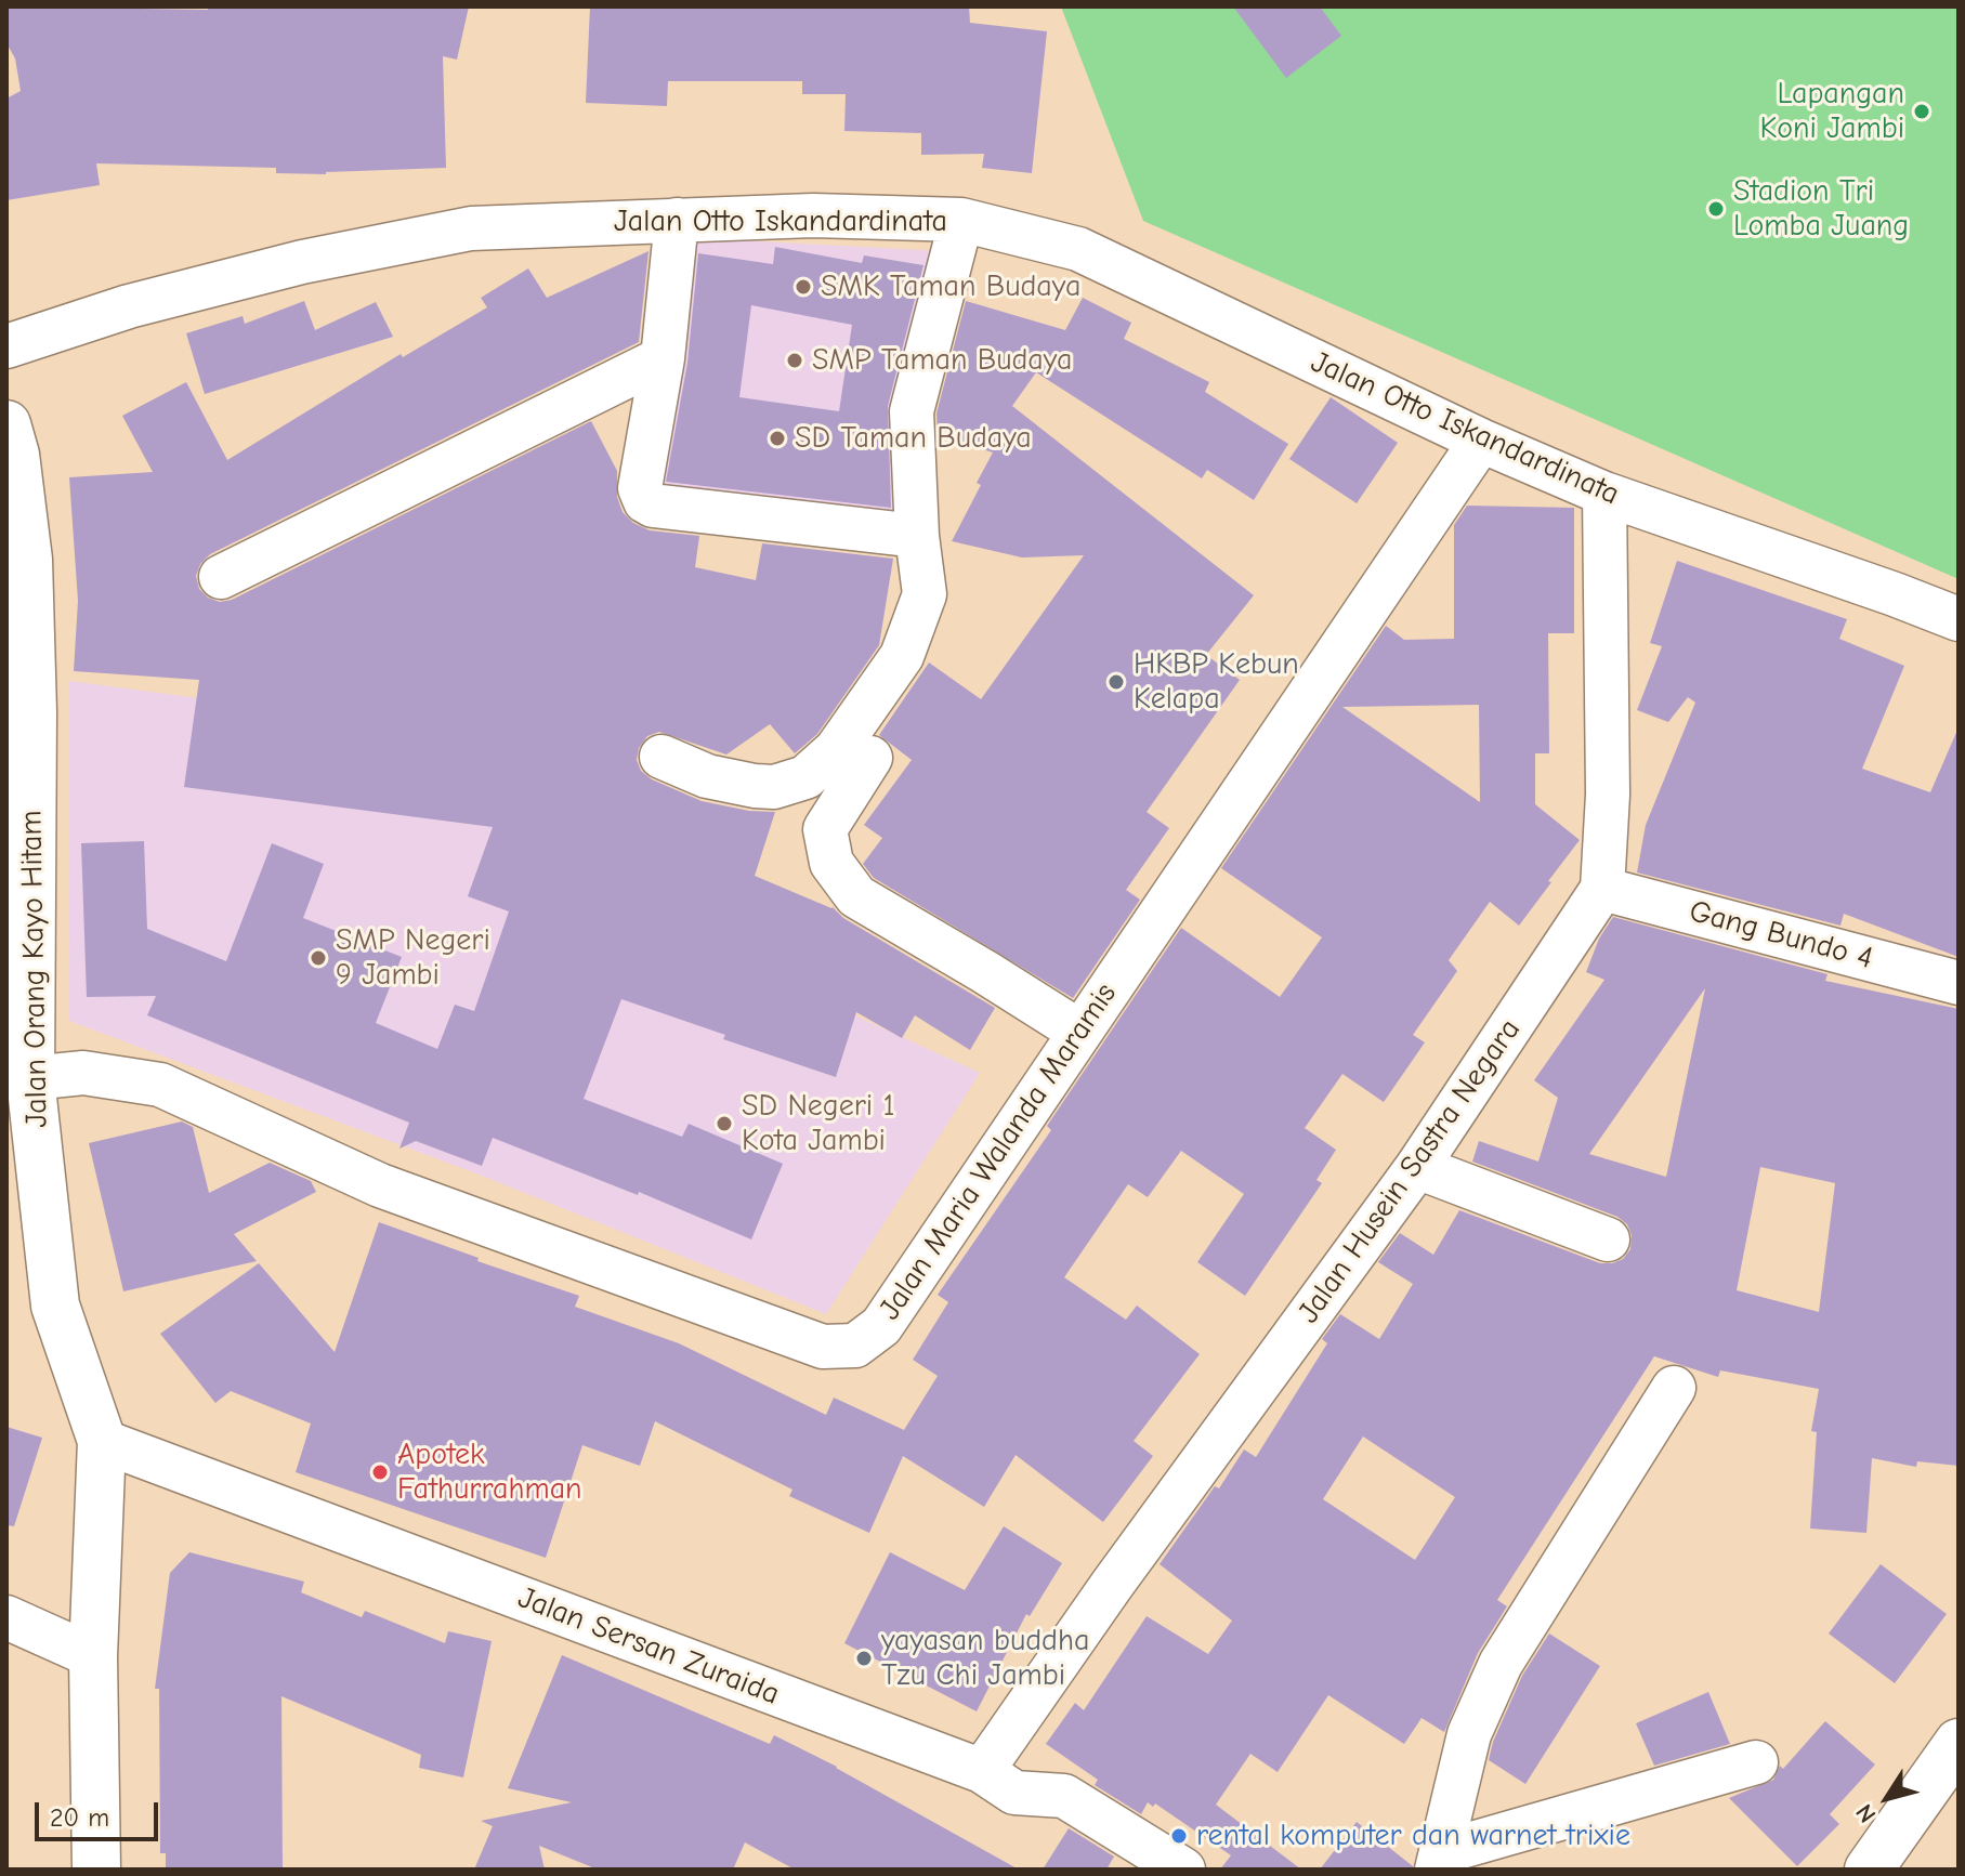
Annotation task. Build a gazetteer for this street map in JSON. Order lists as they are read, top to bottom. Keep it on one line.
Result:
{"streets":{"main road":["Jalan Orang Kayo Hitam"],"street":["Jalan Otto Iskandardinata","Gang Bundo 4","Jalan Maria Walanda Maramis","Jalan Husein Sastra Negara","Jalan Sersan Zuraida"]},"crossings":[["Jalan Otto Iskandardinata","Jalan Maria Walanda Maramis"],["Gang Bundo 4","Jalan Husein Sastra Negara"],["Jalan Orang Kayo Hitam","Jalan Maria Walanda Maramis"],["Jalan Orang Kayo Hitam","Jalan Sersan Zuraida"],["Jalan Husein Sastra Negara","Jalan Sersan Zuraida"]],"places":["Lapangan Koni Jambi","Stadion Tri Lomba Juang","SMK Taman Budaya","SMP Taman Budaya","SD Taman Budaya","HKBP Kebun Kelapa","SMP Negeri 9 Jambi","SD Negeri 1 Kota Jambi","Apotek Fathurrahman","yayasan buddha Tzu Chi Jambi","rental komputer dan warnet trixie"],"scale_bar":"20 m","north":"bottom left"}
